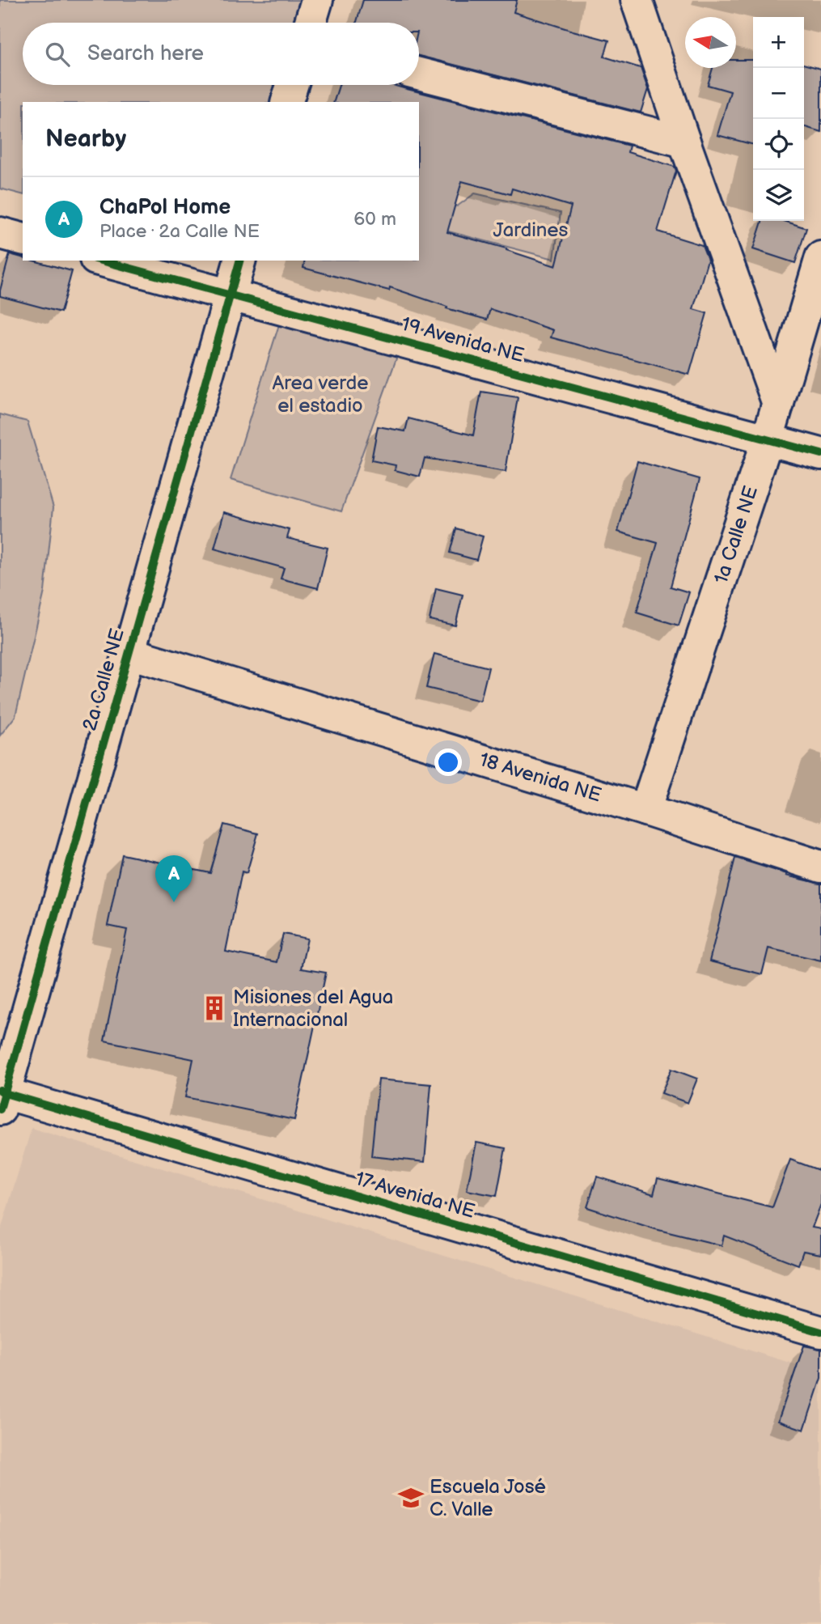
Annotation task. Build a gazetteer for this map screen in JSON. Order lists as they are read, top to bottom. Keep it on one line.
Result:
{"streets":{"street":["19 Avenida NE","1a Calle NE","2a Calle NE","18 Avenida NE","17 Avenida NE"]},"crossings":[["19 Avenida NE","1a Calle NE"],["19 Avenida NE","2a Calle NE"],["1a Calle NE","18 Avenida NE"],["2a Calle NE","18 Avenida NE"],["2a Calle NE","17 Avenida NE"]],"parks":["Jardines","Area verde el estadio"],"places":{"building":["Misiones del Agua Internacional"],"school or university":["Escuela José C. Valle"]},"north":"left","page":{"map_buttons":["+","−"],"search":"Search here","heading":"Nearby","list":[{"mark":"A","name":"ChaPol Home","note":"Place · 2a Calle NE","value":"60 m"}],"pins":"A"}}
